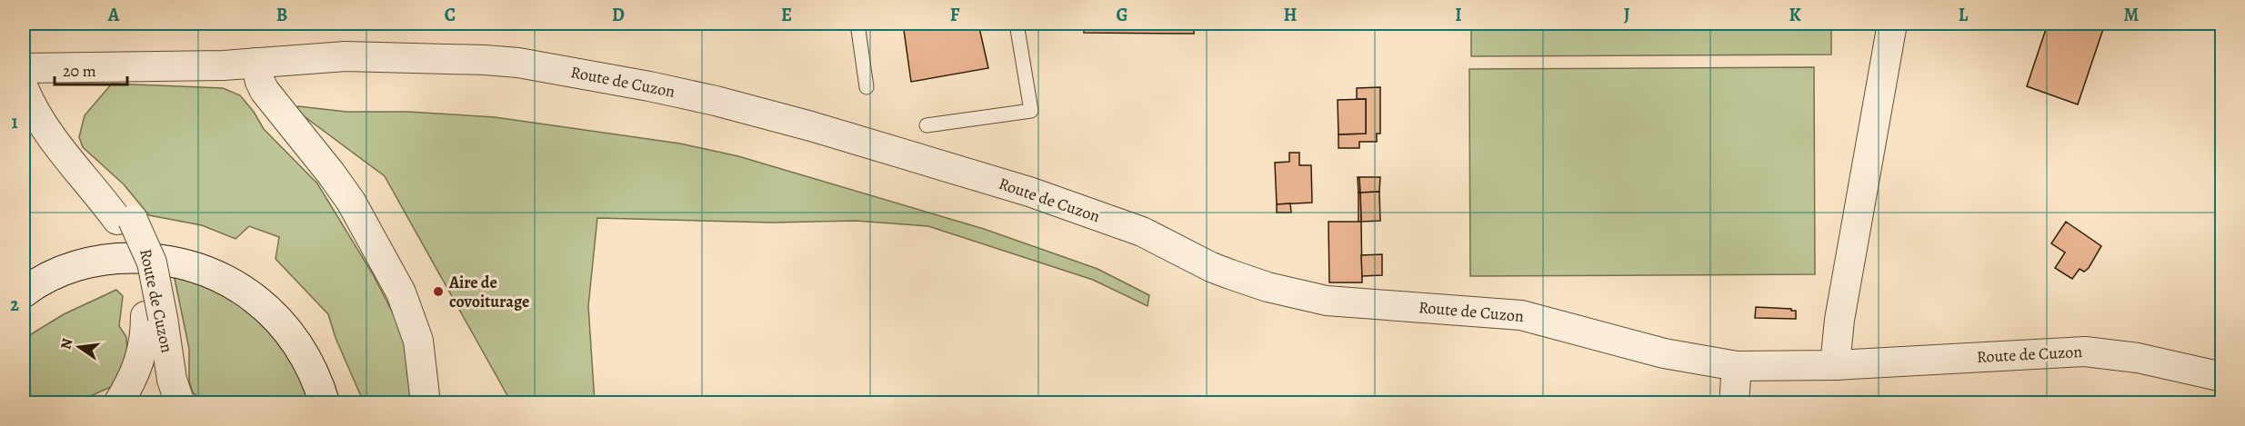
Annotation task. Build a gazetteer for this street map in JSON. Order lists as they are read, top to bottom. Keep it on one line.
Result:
{"streets":{"street":["Route de Cuzon"]},"places":["Aire de covoiturage"],"scale_bar":"20 m","north":"left","grid":{"columns":["A","B","C","D","E","F","G","H","I","J","K","L","M"],"rows":["1","2"]}}
